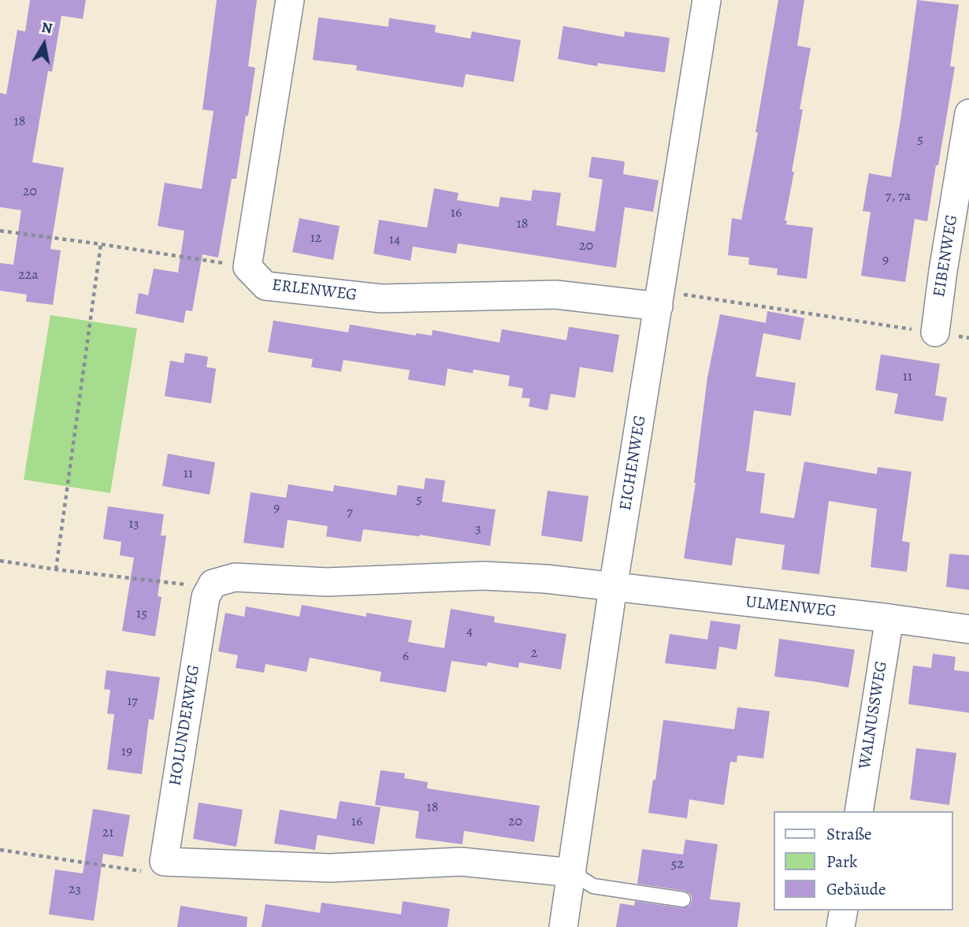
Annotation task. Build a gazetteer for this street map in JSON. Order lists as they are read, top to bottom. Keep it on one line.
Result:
{"streets":{"street":["EIBENWEG","ERLENWEG","EICHENWEG","ULMENWEG","WALNUSSWEG","HOLUNDERWEG"]},"crossings":[["ERLENWEG","EICHENWEG"],["EICHENWEG","ULMENWEG"],["ULMENWEG","WALNUSSWEG"]],"house_numbers":["18","5","20","7, 7a","16","18","12","14","20","9","22a","11","11","5","9","7","13","3","15","4","2","6","17","19","18","16","20","21","52","23"],"legend":["Straße","Park","Gebäude"],"north":"top"}
